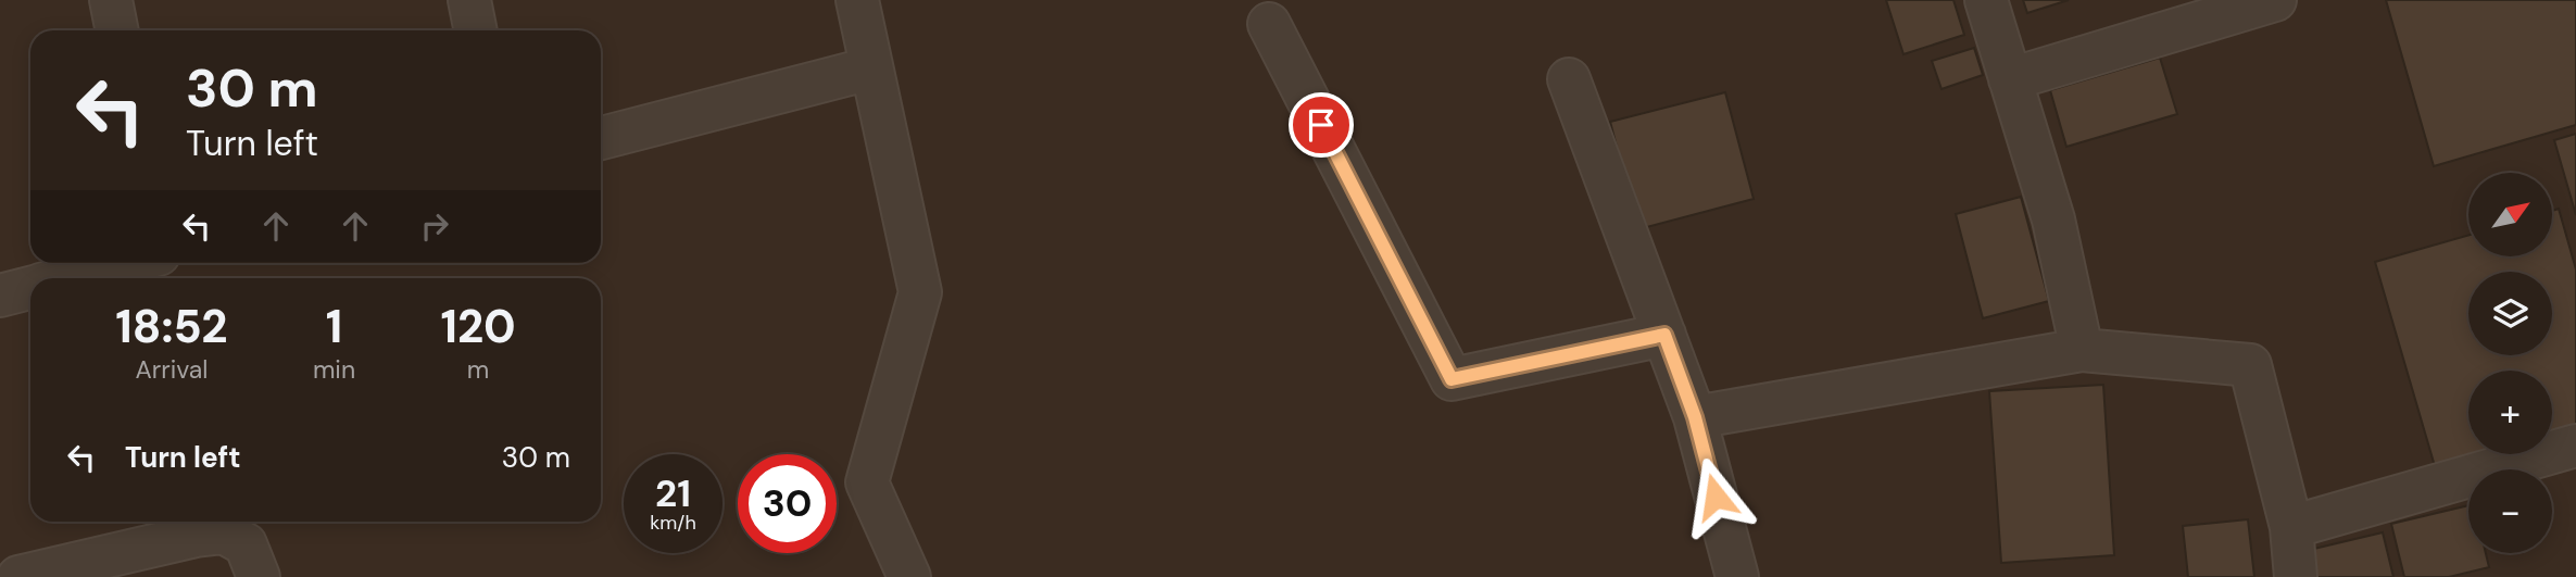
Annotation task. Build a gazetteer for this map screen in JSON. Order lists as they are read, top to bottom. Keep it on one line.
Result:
{"north":"top right","page":{"turn":["30 m","Turn left"],"map_buttons":["+","−"],"eta":["18:52","Arrival","1","min","120","m"],"list":[{"name":"Turn left","value":"30 m"}],"speed":"21 km/h","limit":"30"}}
